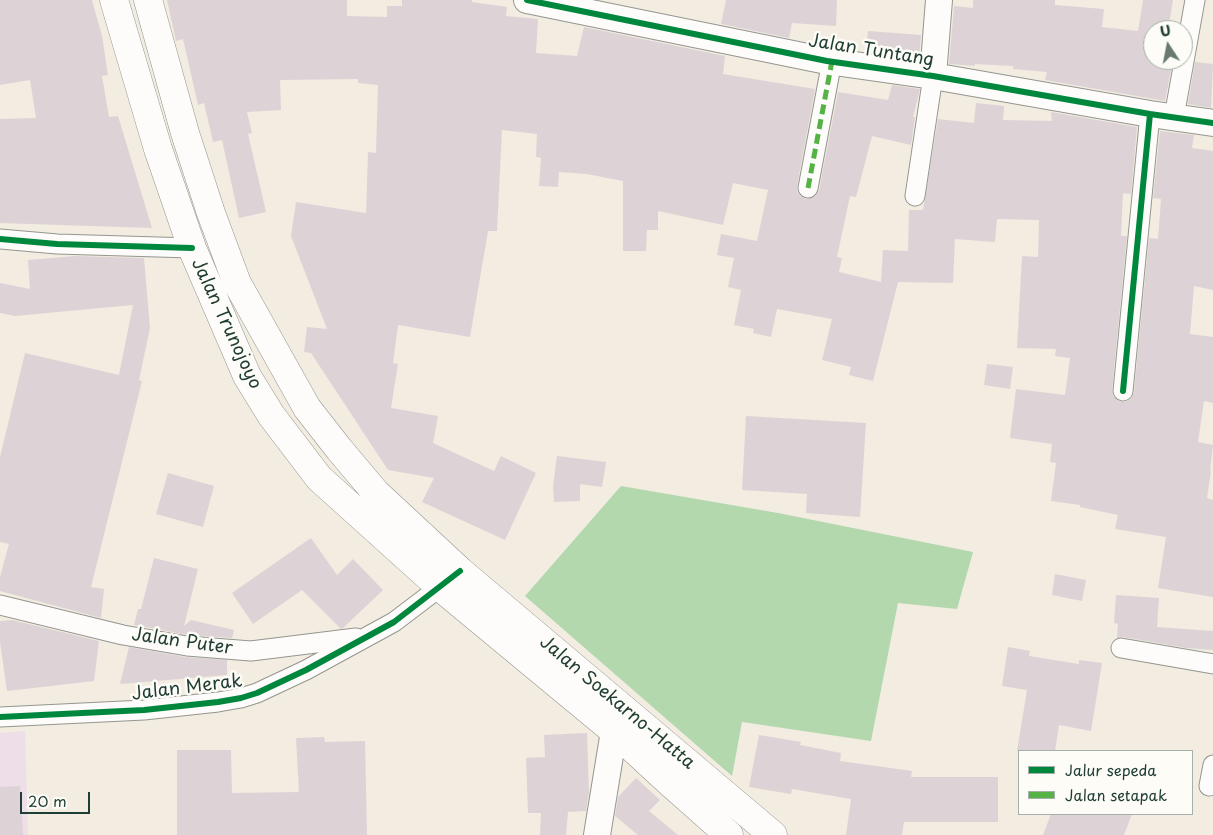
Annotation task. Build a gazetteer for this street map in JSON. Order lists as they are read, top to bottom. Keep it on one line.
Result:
{"streets":{"highway":["Jalan Trunojoyo","Jalan Soekarno-Hatta"],"street":["Jalan Tuntang","Jalan Puter","Jalan Merak"]},"crossings":[["Jalan Trunojoyo","Jalan Merak"],["Jalan Trunojoyo","Jalan Soekarno-Hatta"],["Jalan Puter","Jalan Merak"],["Jalan Merak","Jalan Soekarno-Hatta"]],"legend":["Jalur sepeda","Jalan setapak"],"scale_bar":"20 m","north":"top"}
